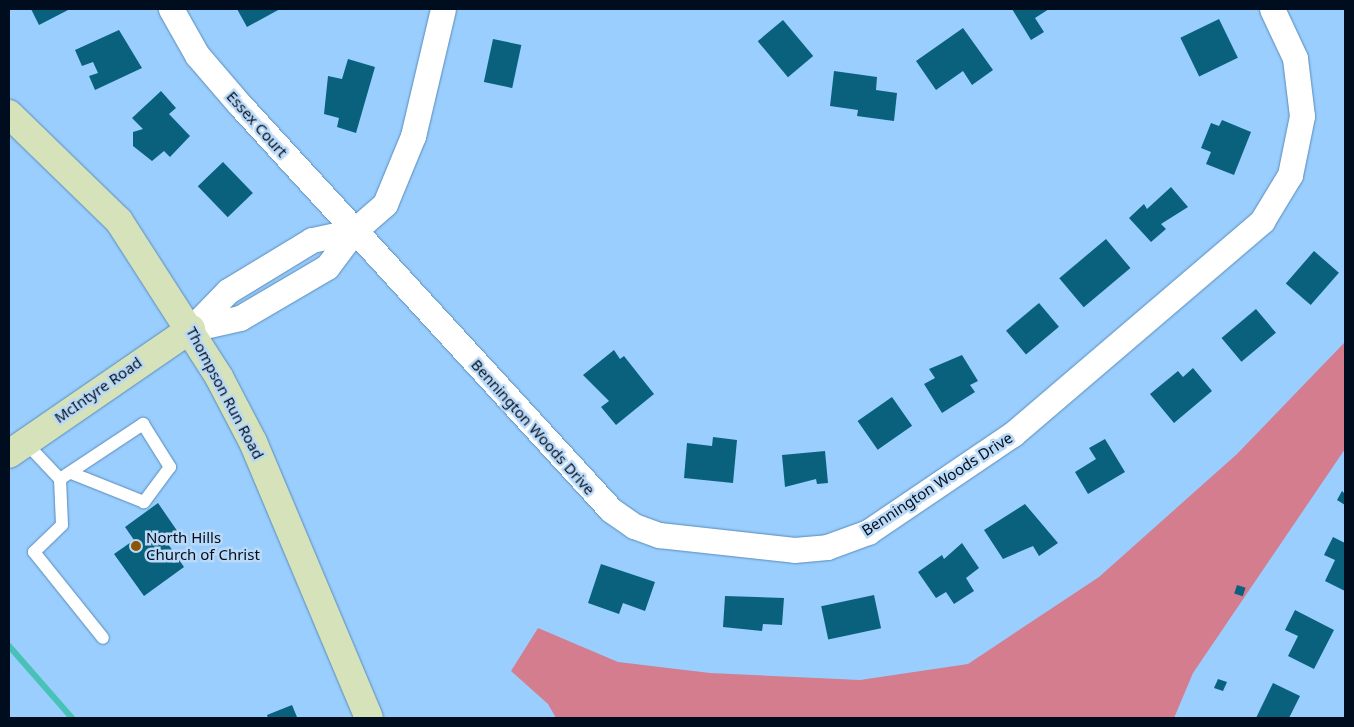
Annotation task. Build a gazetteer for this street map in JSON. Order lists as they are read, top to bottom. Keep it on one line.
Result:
{"streets":{"street":["Essex Court","McIntyre Road","Thompson Run Road","Bennington Woods Drive"]},"crossings":[["Essex Court","McIntyre Road"],["Essex Court","Bennington Woods Drive"],["McIntyre Road","Thompson Run Road"],["McIntyre Road","Bennington Woods Drive"]],"places":["North Hills Church of Christ"]}
